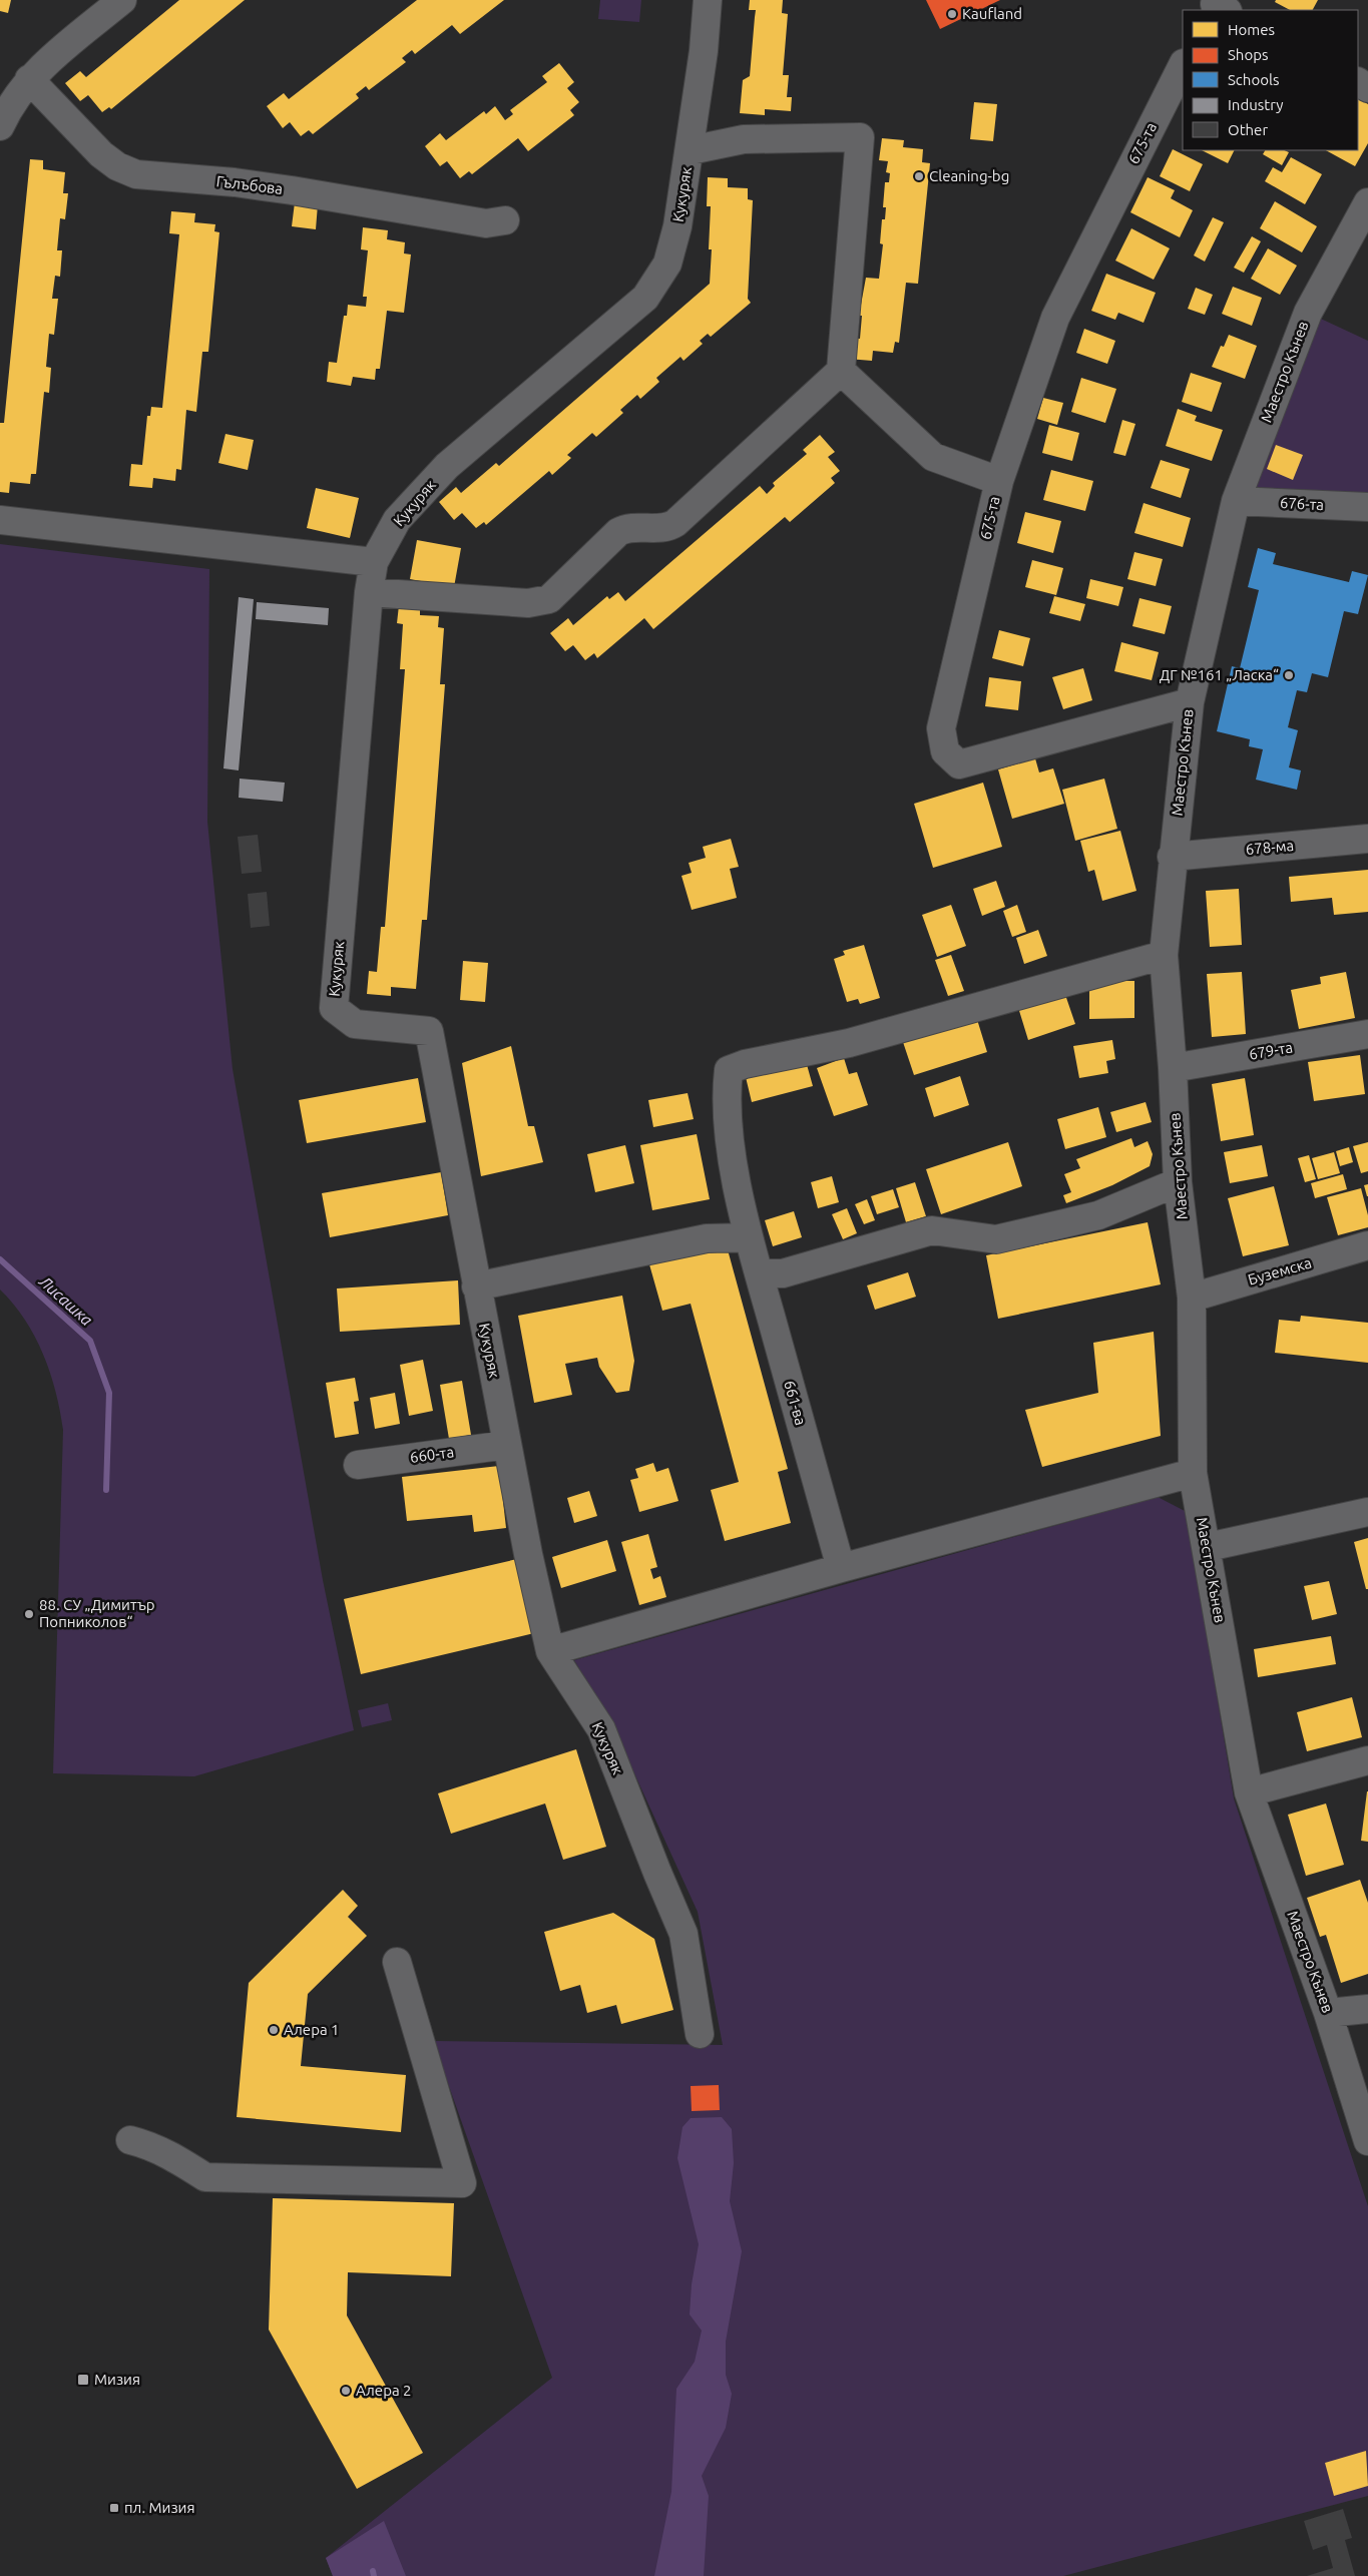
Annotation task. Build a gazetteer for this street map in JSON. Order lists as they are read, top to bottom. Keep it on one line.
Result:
{"streets":{"street":["675-та","Гълъбова","Кукуряк","Маестро Кънев","676-та","678-ма","679-та","Буземска","661-ва","660-та"]},"crossings":[["675-та","Маестро Кънев"],["Кукуряк","660-та"],["Маестро Кънев","676-та"],["Маестро Кънев","678-ма"],["Маестро Кънев","679-та"],["Маестро Кънев","Буземска"],["Маестро Кънев","661-ва"]],"water":["Лисашка"],"places":{"other":["Kaufland","Cleaning-bg","ДГ №161 „Ласка“","88. СУ „Димитър Попниколов“","Алера 1","Алера 2"],"transit":["Мизия","пл. Мизия"]},"legend":["Homes","Shops","Schools","Industry","Other"]}
